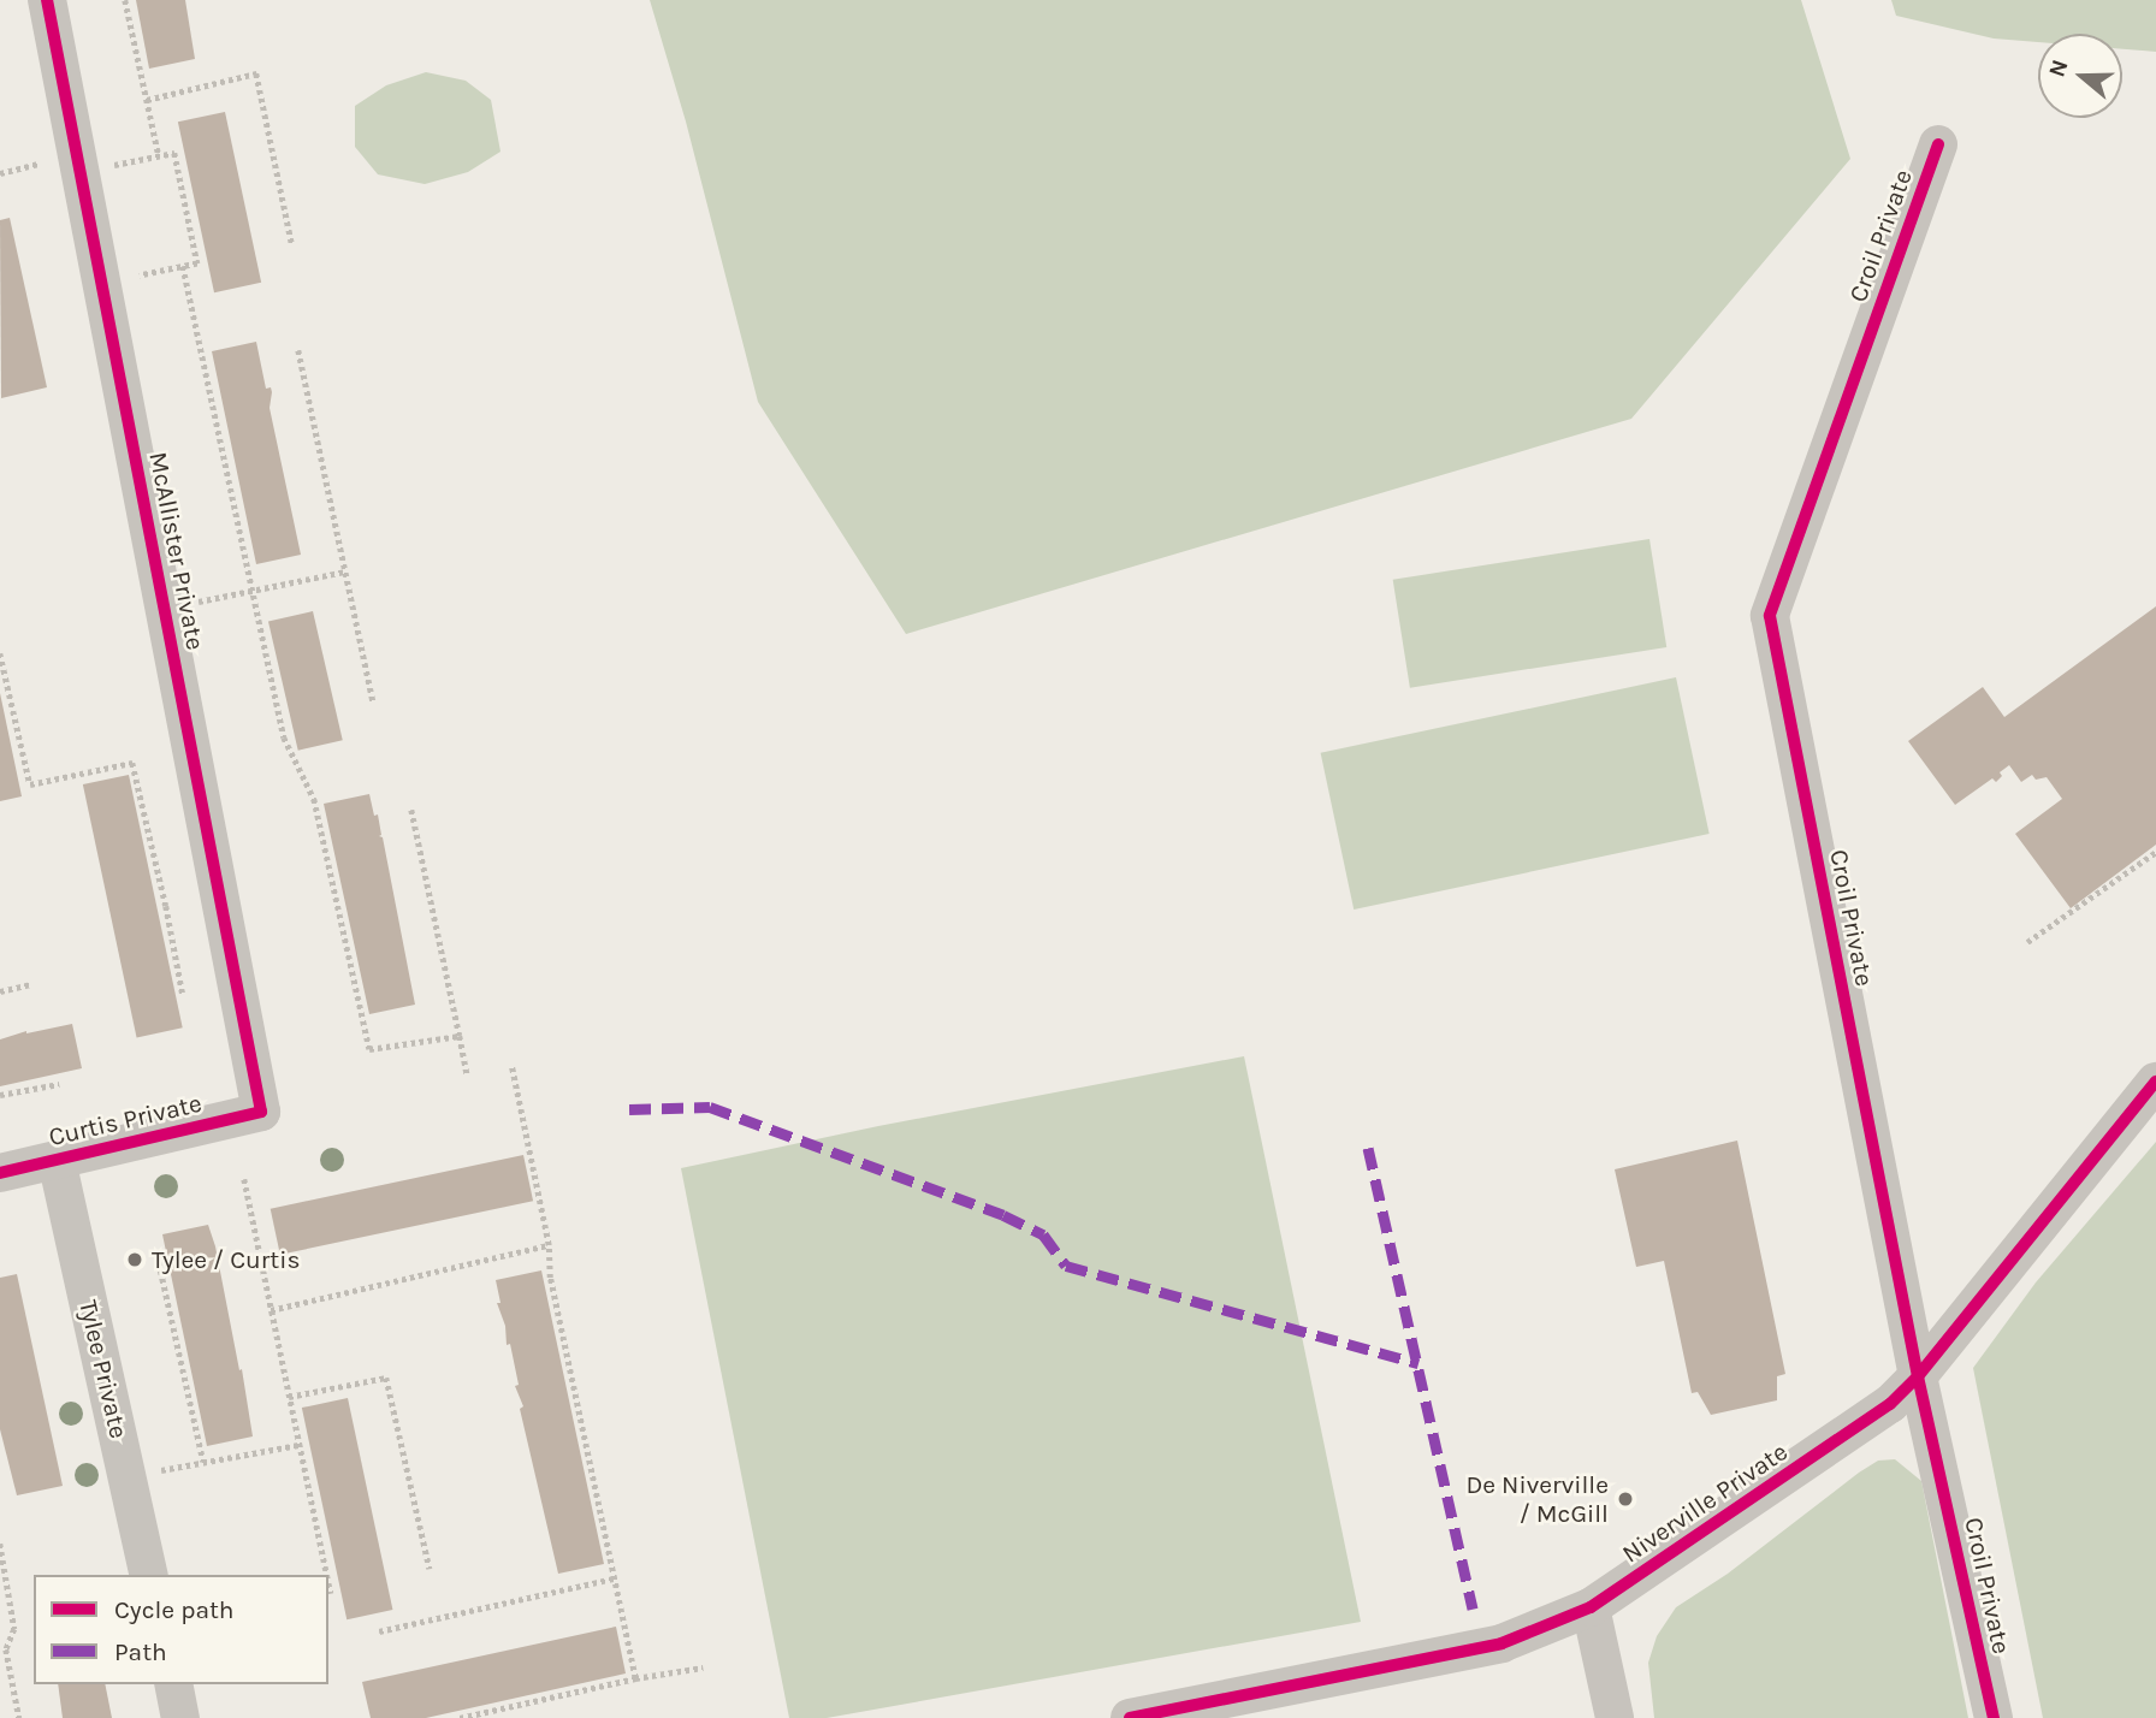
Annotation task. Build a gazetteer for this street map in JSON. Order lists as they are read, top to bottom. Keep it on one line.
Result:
{"streets":{"street":["Croil Private","McAllister Private","Curtis Private","Tylee Private","Niverville Private"]},"crossings":[["Croil Private","Niverville Private"],["McAllister Private","Curtis Private"],["Curtis Private","Tylee Private"]],"places":["Tylee / Curtis","De Niverville / McGill"],"legend":["Cycle path","Path"],"north":"left"}
